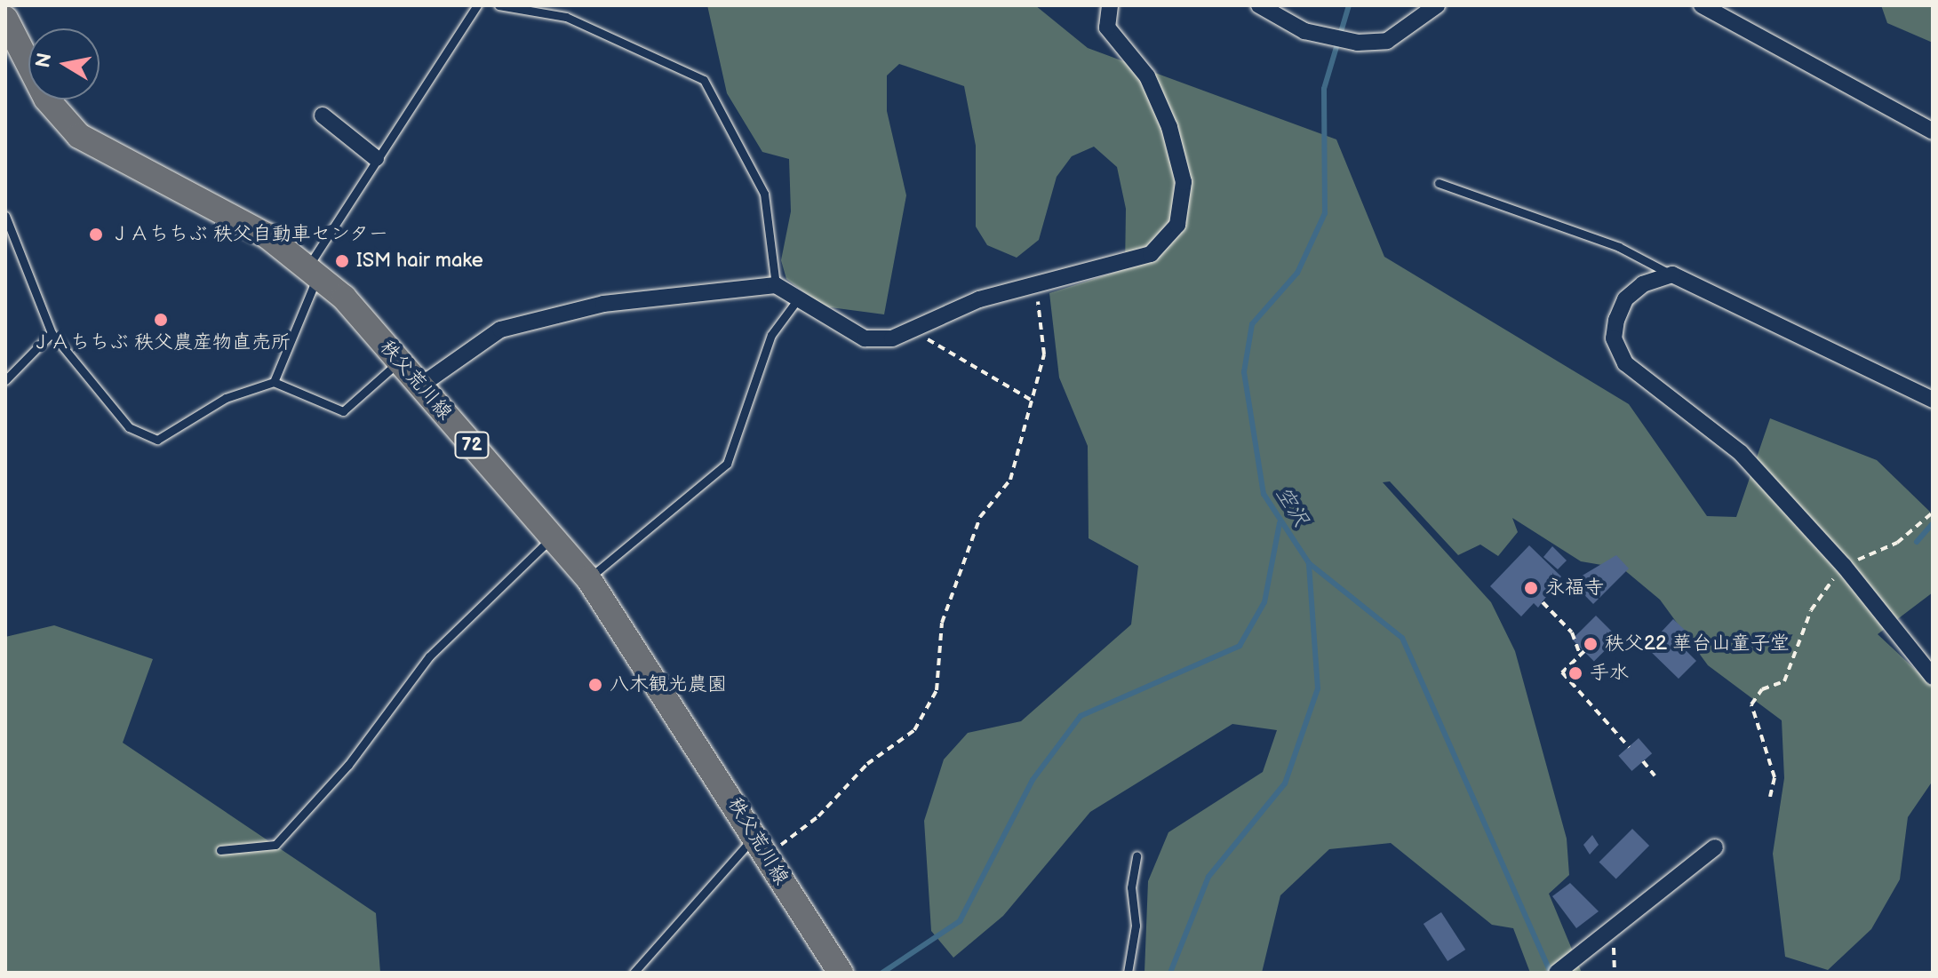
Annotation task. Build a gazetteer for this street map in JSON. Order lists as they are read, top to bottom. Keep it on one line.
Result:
{"streets":{"main road":["秩父荒川線","72"]},"water":["空沢"],"places":["ＪＡちちぶ 秩父自動車センター","ISM hair make","ＪＡちちぶ 秩父農産物直売所","永福寺","秩父22 華台山童子堂","手水","八木観光農園"],"north":"left"}
